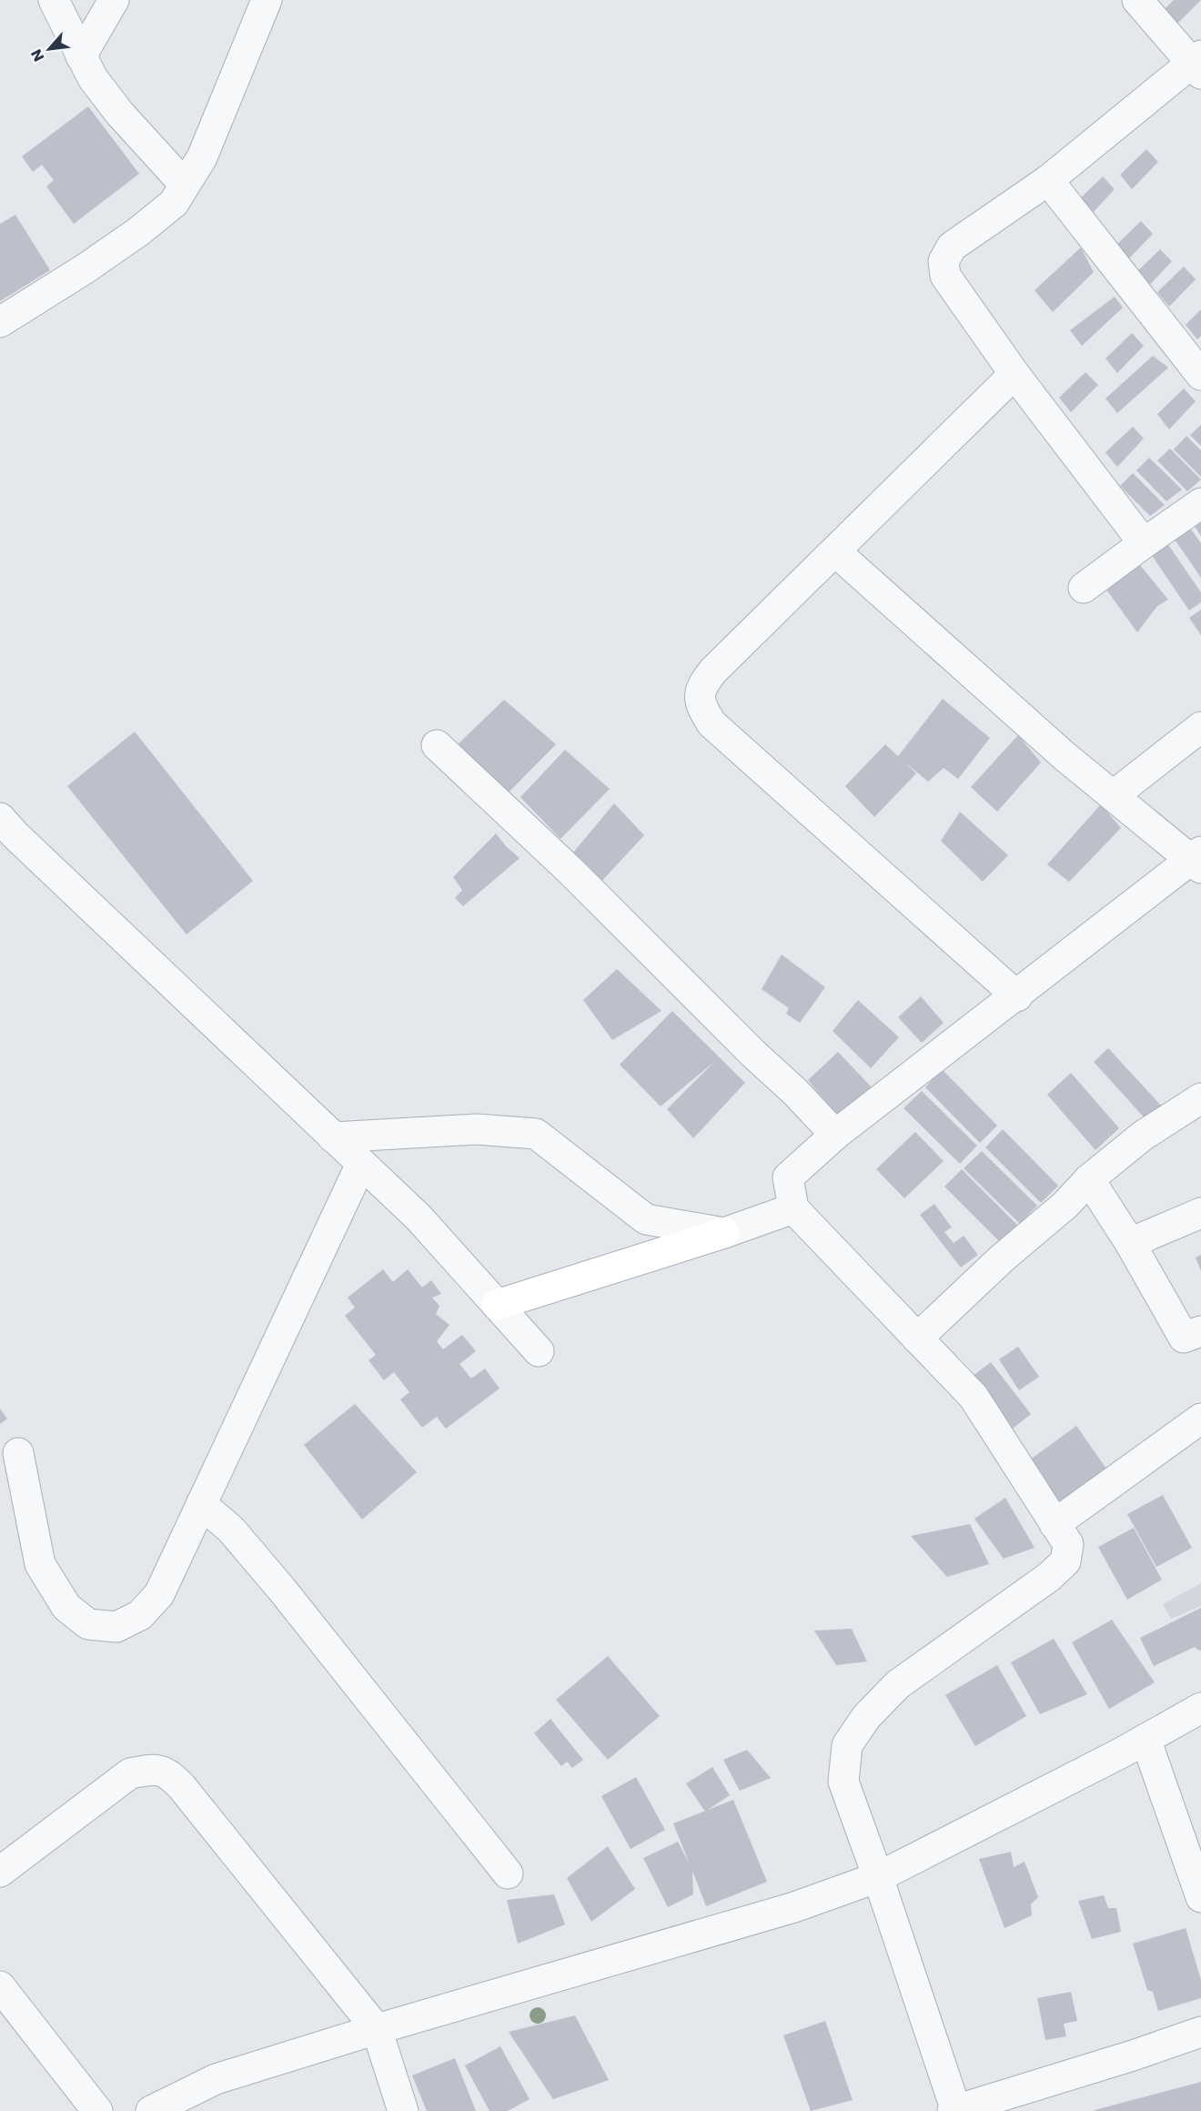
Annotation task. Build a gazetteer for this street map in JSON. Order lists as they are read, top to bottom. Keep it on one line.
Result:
{"north":"bottom left"}
